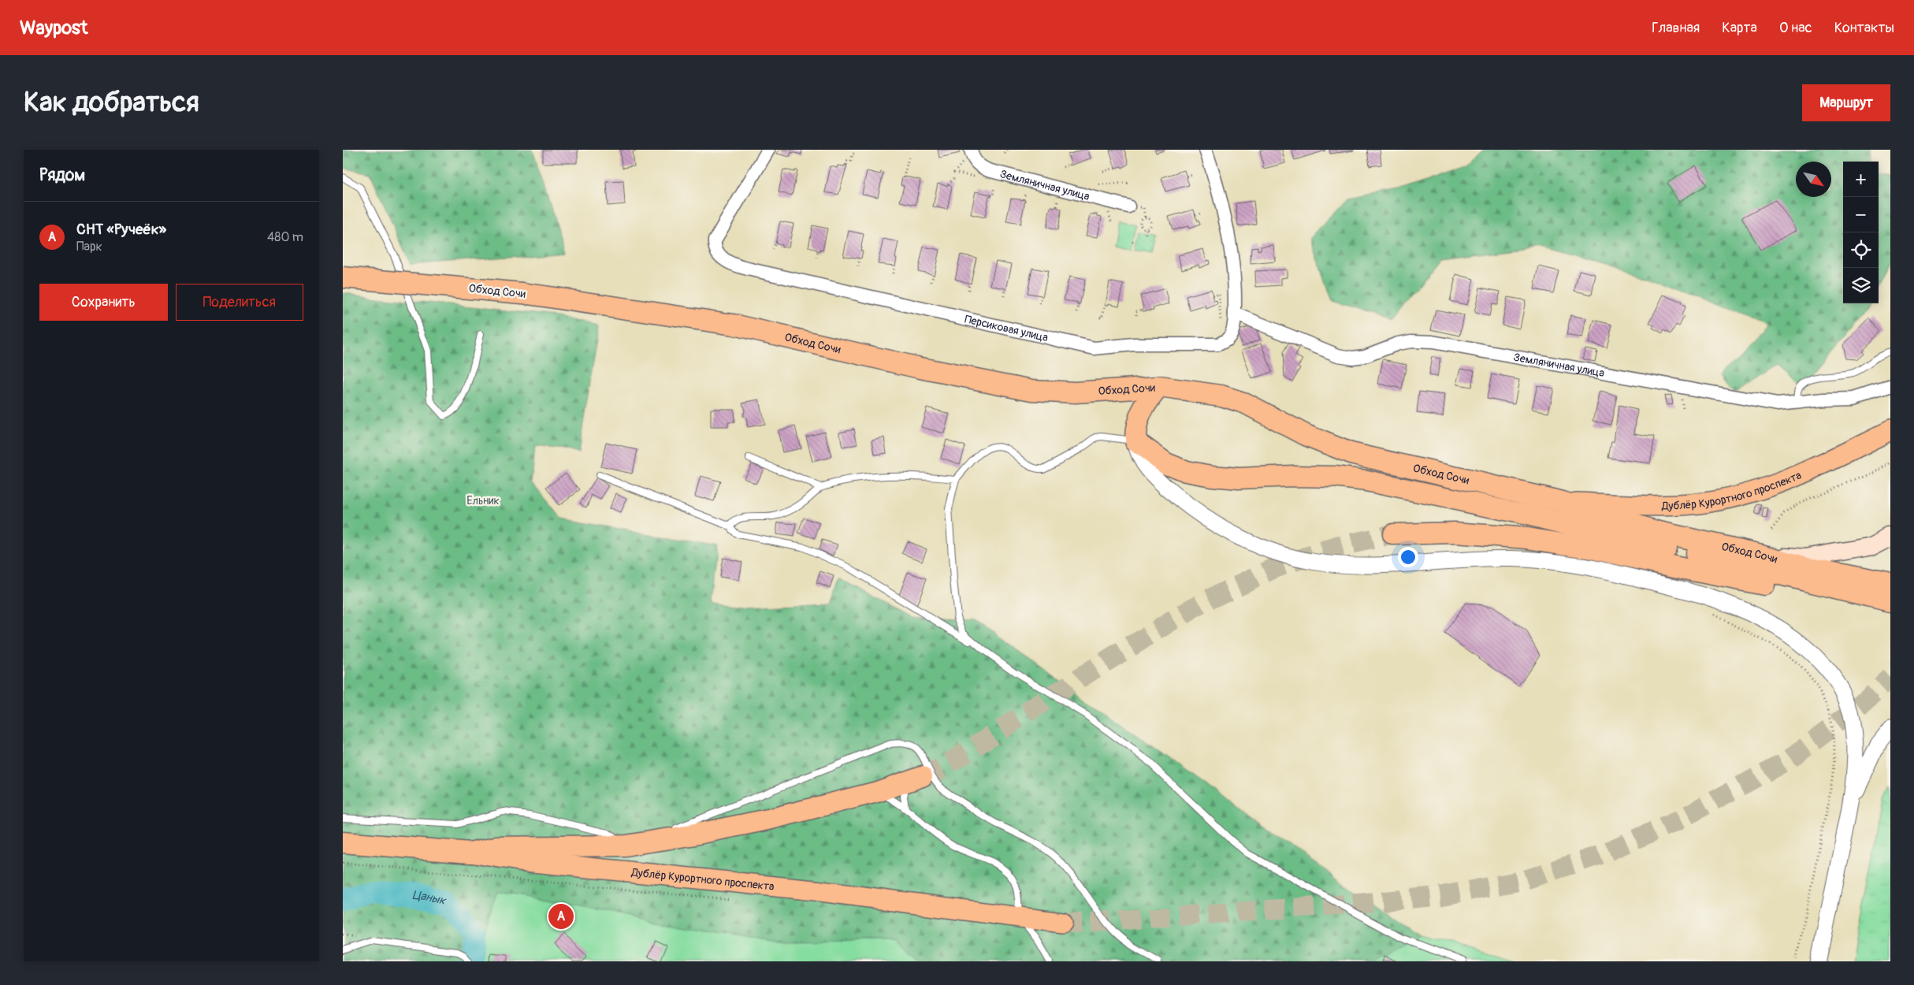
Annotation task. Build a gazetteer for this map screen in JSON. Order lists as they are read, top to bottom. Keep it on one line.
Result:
{"streets":{"highway":["Обход Сочи","Дублёр Курортного проспекта"],"street":["Земляничная улица","Персиковая улица"]},"crossings":[["Земляничная улица","Персиковая улица"],["Обход Сочи","Дублёр Курортного проспекта"]],"water":["Цанык"],"parks":["Ельник"],"north":"bottom right","page":{"header":"Waypost","nav":["Главная","Карта","О нас","Контакты"],"buttons":["Маршрут",["Сохранить","Поделиться"]],"title":"Как добраться","heading":"Рядом","map_buttons":["+","−"],"list":[{"mark":"A","name":"СНТ «Ручеёк»","note":"Парк","value":"480 m"}],"pins":"A"}}
